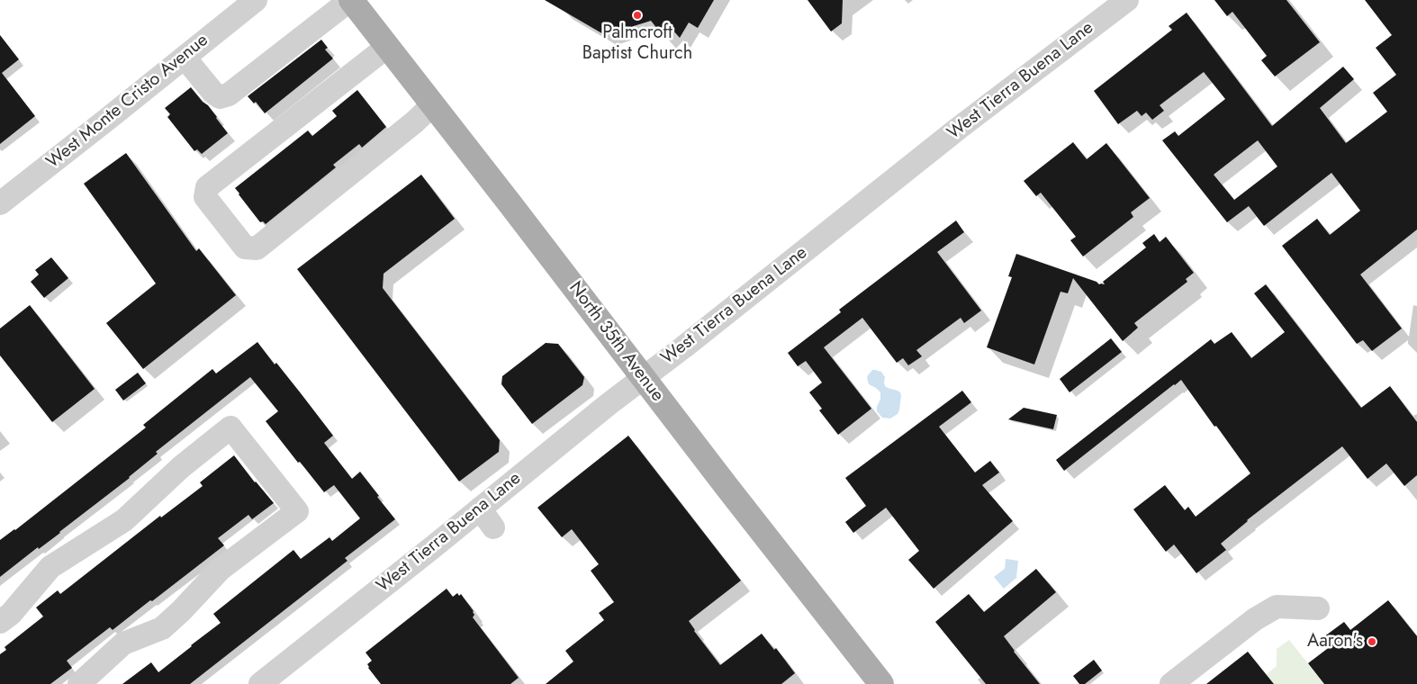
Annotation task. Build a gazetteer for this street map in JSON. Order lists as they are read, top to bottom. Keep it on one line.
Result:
{"streets":{"main road":["North 35th Avenue"],"street":["West Tierra Buena Lane","West Monte Cristo Avenue"]},"crossings":[["West Tierra Buena Lane","North 35th Avenue"]],"places":["Palmcroft Baptist Church","Aaron's"]}
